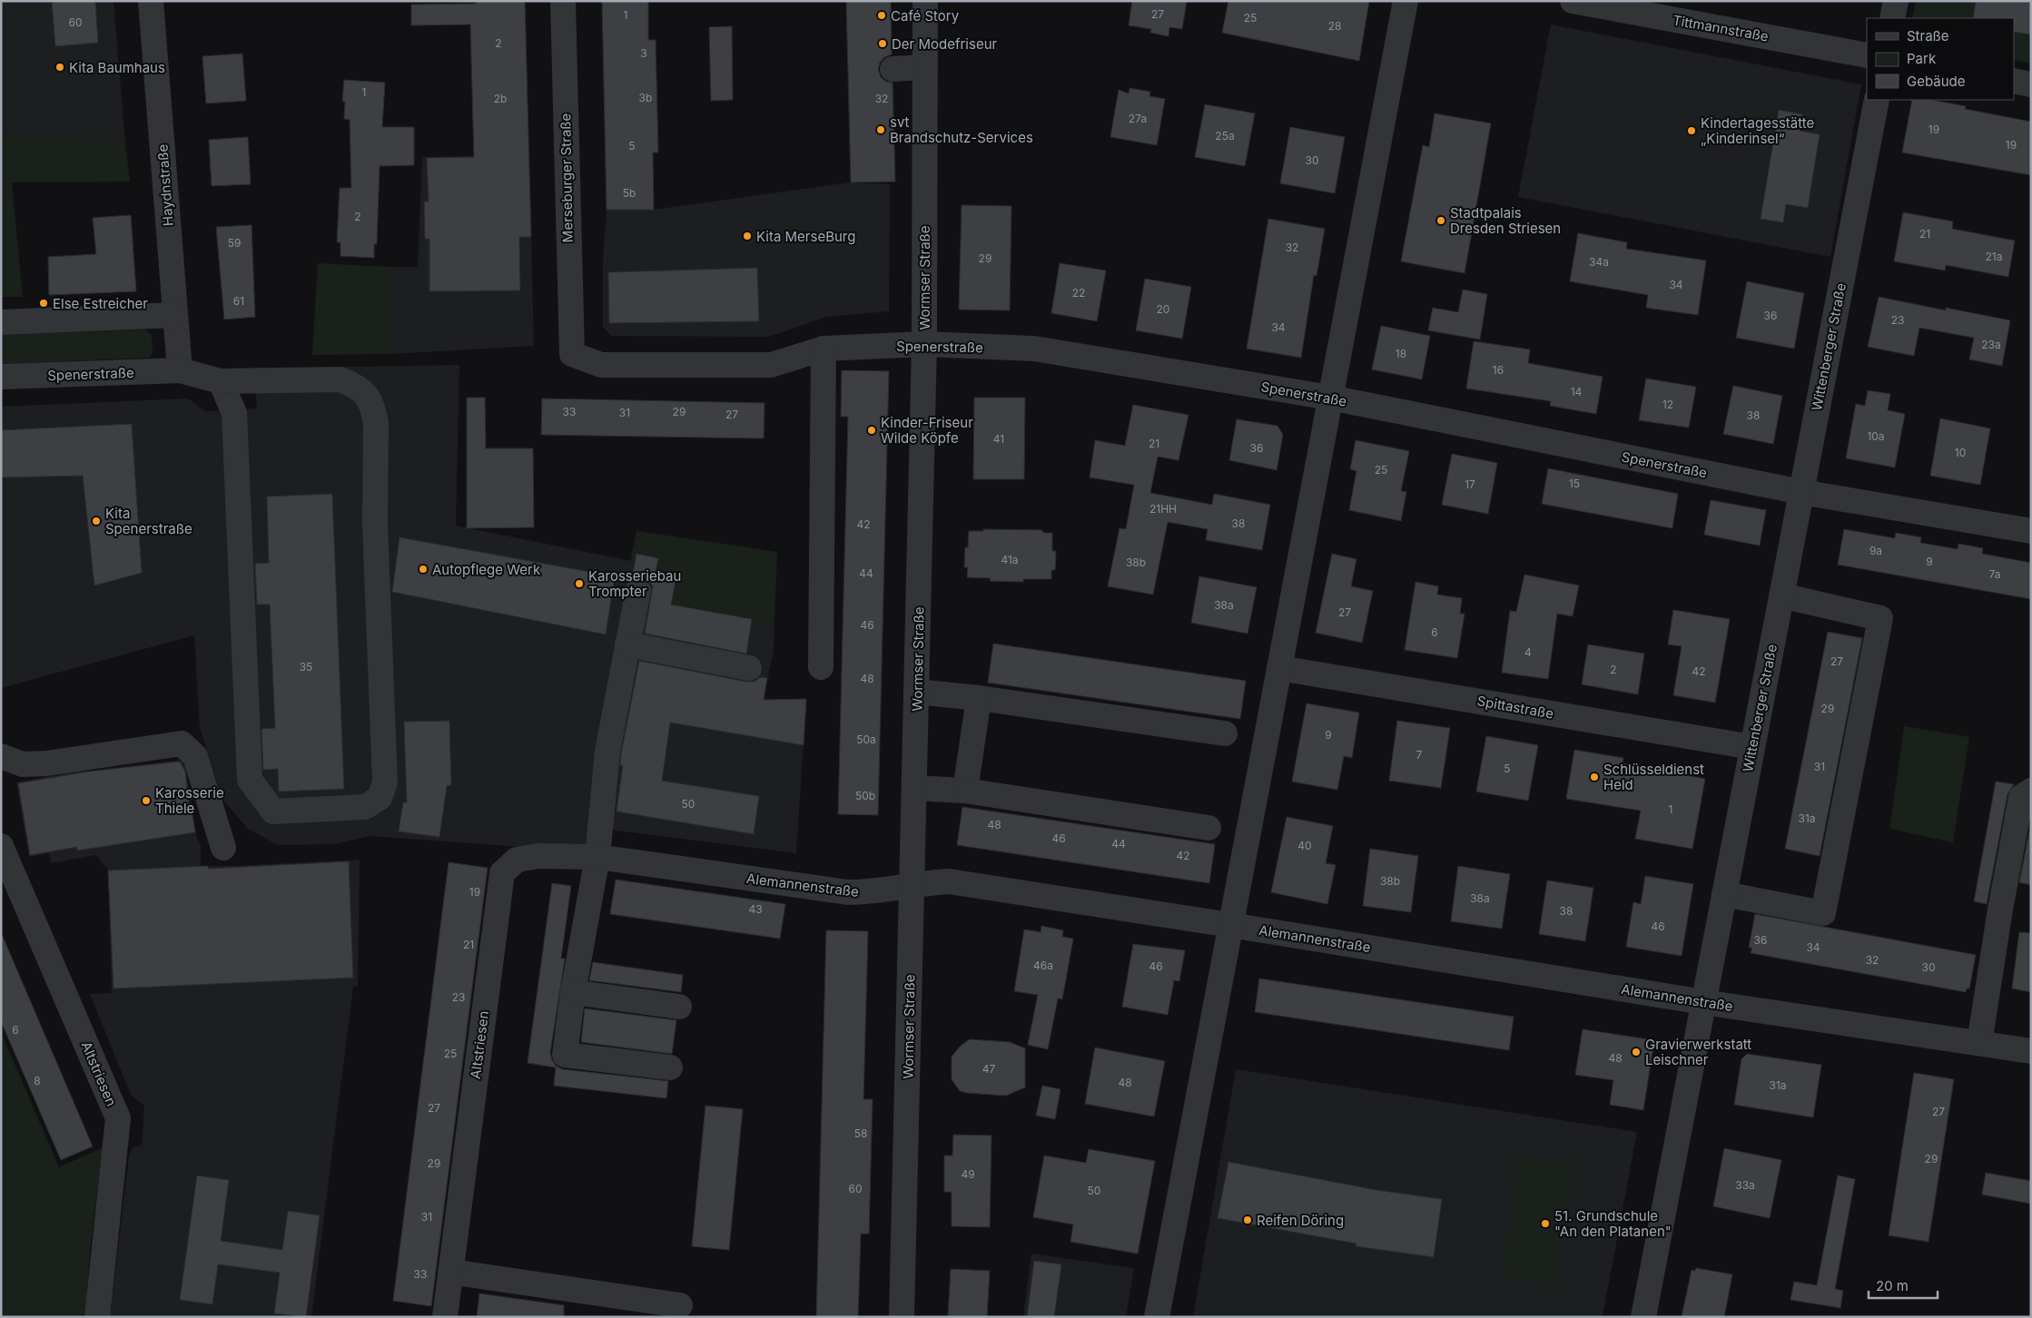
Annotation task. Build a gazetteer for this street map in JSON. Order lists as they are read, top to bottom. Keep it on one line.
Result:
{"streets":{"street":["Tittmannstraße","Merseburger Straße","Haydnstraße","Wormser Straße","Spenerstraße","Wittenberger Straße","Spittastraße","Alemannenstraße","Altstriesen"]},"crossings":[["Merseburger Straße","Spenerstraße"],["Haydnstraße","Spenerstraße"],["Wormser Straße","Spenerstraße"],["Wormser Straße","Alemannenstraße"],["Spenerstraße","Wittenberger Straße"],["Wittenberger Straße","Spittastraße"],["Wittenberger Straße","Alemannenstraße"],["Alemannenstraße","Altstriesen"]],"places":["Café Story","Der Modefriseur","Kita Baumhaus","svt Brandschutz-Services","Kindertagesstätte „Kinderinsel“","Stadtpalais Dresden Striesen","Kita MerseBurg","Else Estreicher","Kinder-Friseur Wilde Köpfe","Kita Spenerstraße","Autopflege Werk","Karosseriebau Trompter","Schlüsseldienst Held","Karosserie Thiele","Gravierwerkstatt Leischner","Reifen Döring","51. Grundschule \"An den Platanen\""],"house_numbers":["27","1","25","60","28","2","3","1","3b","2b","32","27a","19","25a","19","5","30","5b","2","21","59","32","21a","29","34a","34","22","61","20","36","23","34","23a","18","16","14","12","33","29","31","27","38","10a","41","21","36","10","25","15","17","21HH","38","42","9a","41a","9","38b","44","7a","38a","27","46","6","4","27","35","2","42","48","29","9","50a","7","31","5","50b","50","1","31a","48","46","44","40","42","38b","19","38a","43","38","46","36","21","34","32","46a","46","30","23","6","25","48","47","8","48","31a","27","27","58","29","29","49","33a","60","50","31","33"],"legend":["Straße","Park","Gebäude"],"scale_bar":"20 m"}
